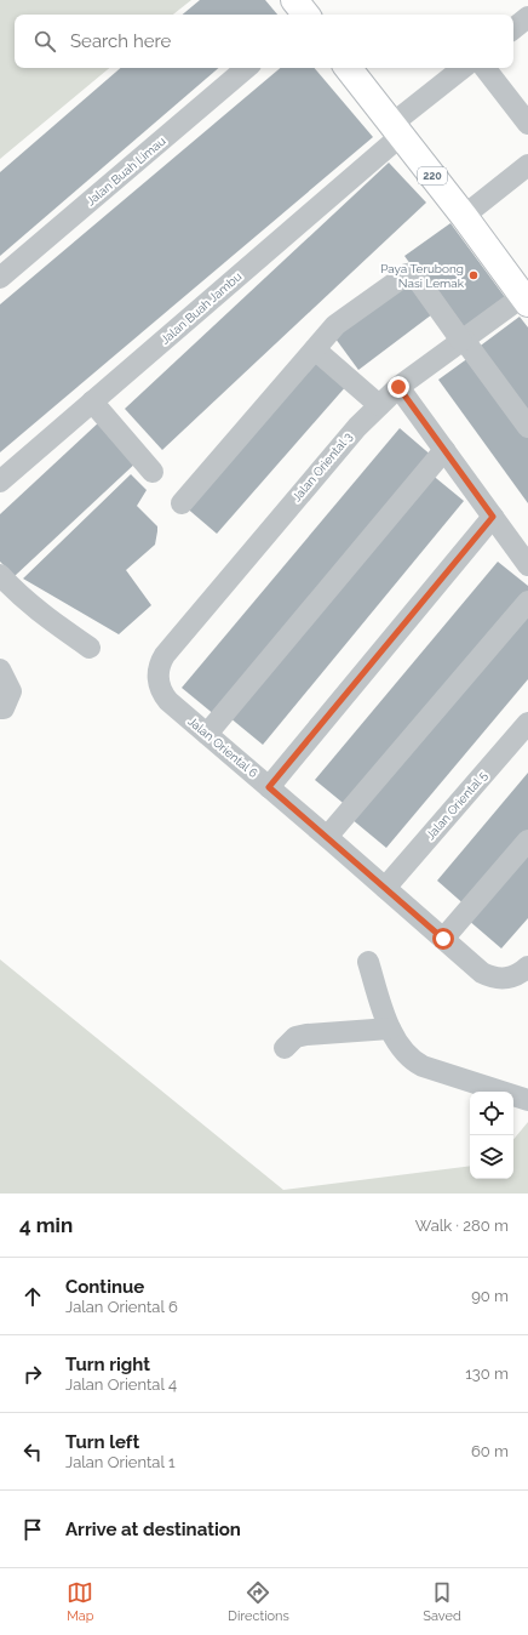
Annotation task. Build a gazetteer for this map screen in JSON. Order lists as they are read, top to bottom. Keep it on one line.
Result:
{"streets":{"main road":["220"],"street":["Jalan Buah Limau","Jalan Buah Jambu","Jalan Oriental 3","Jalan Oriental 6","Jalan Oriental 5"]},"crossings":[["220","Jalan Buah Jambu"],["220","Jalan Oriental 3"],["Jalan Oriental 3","Jalan Oriental 6"],["Jalan Oriental 6","Jalan Oriental 5"]],"places":["Paya Terubong Nasi Lemak"],"page":{"search":"Search here","heading":["4 min","Walk · 280 m"],"list":[["Continue","Jalan Oriental 6","90 m"],["Turn right","Jalan Oriental 4","130 m"],["Turn left","Jalan Oriental 1","60 m"],"Arrive at destination"],"nav":["Map","Directions","Saved"]}}
